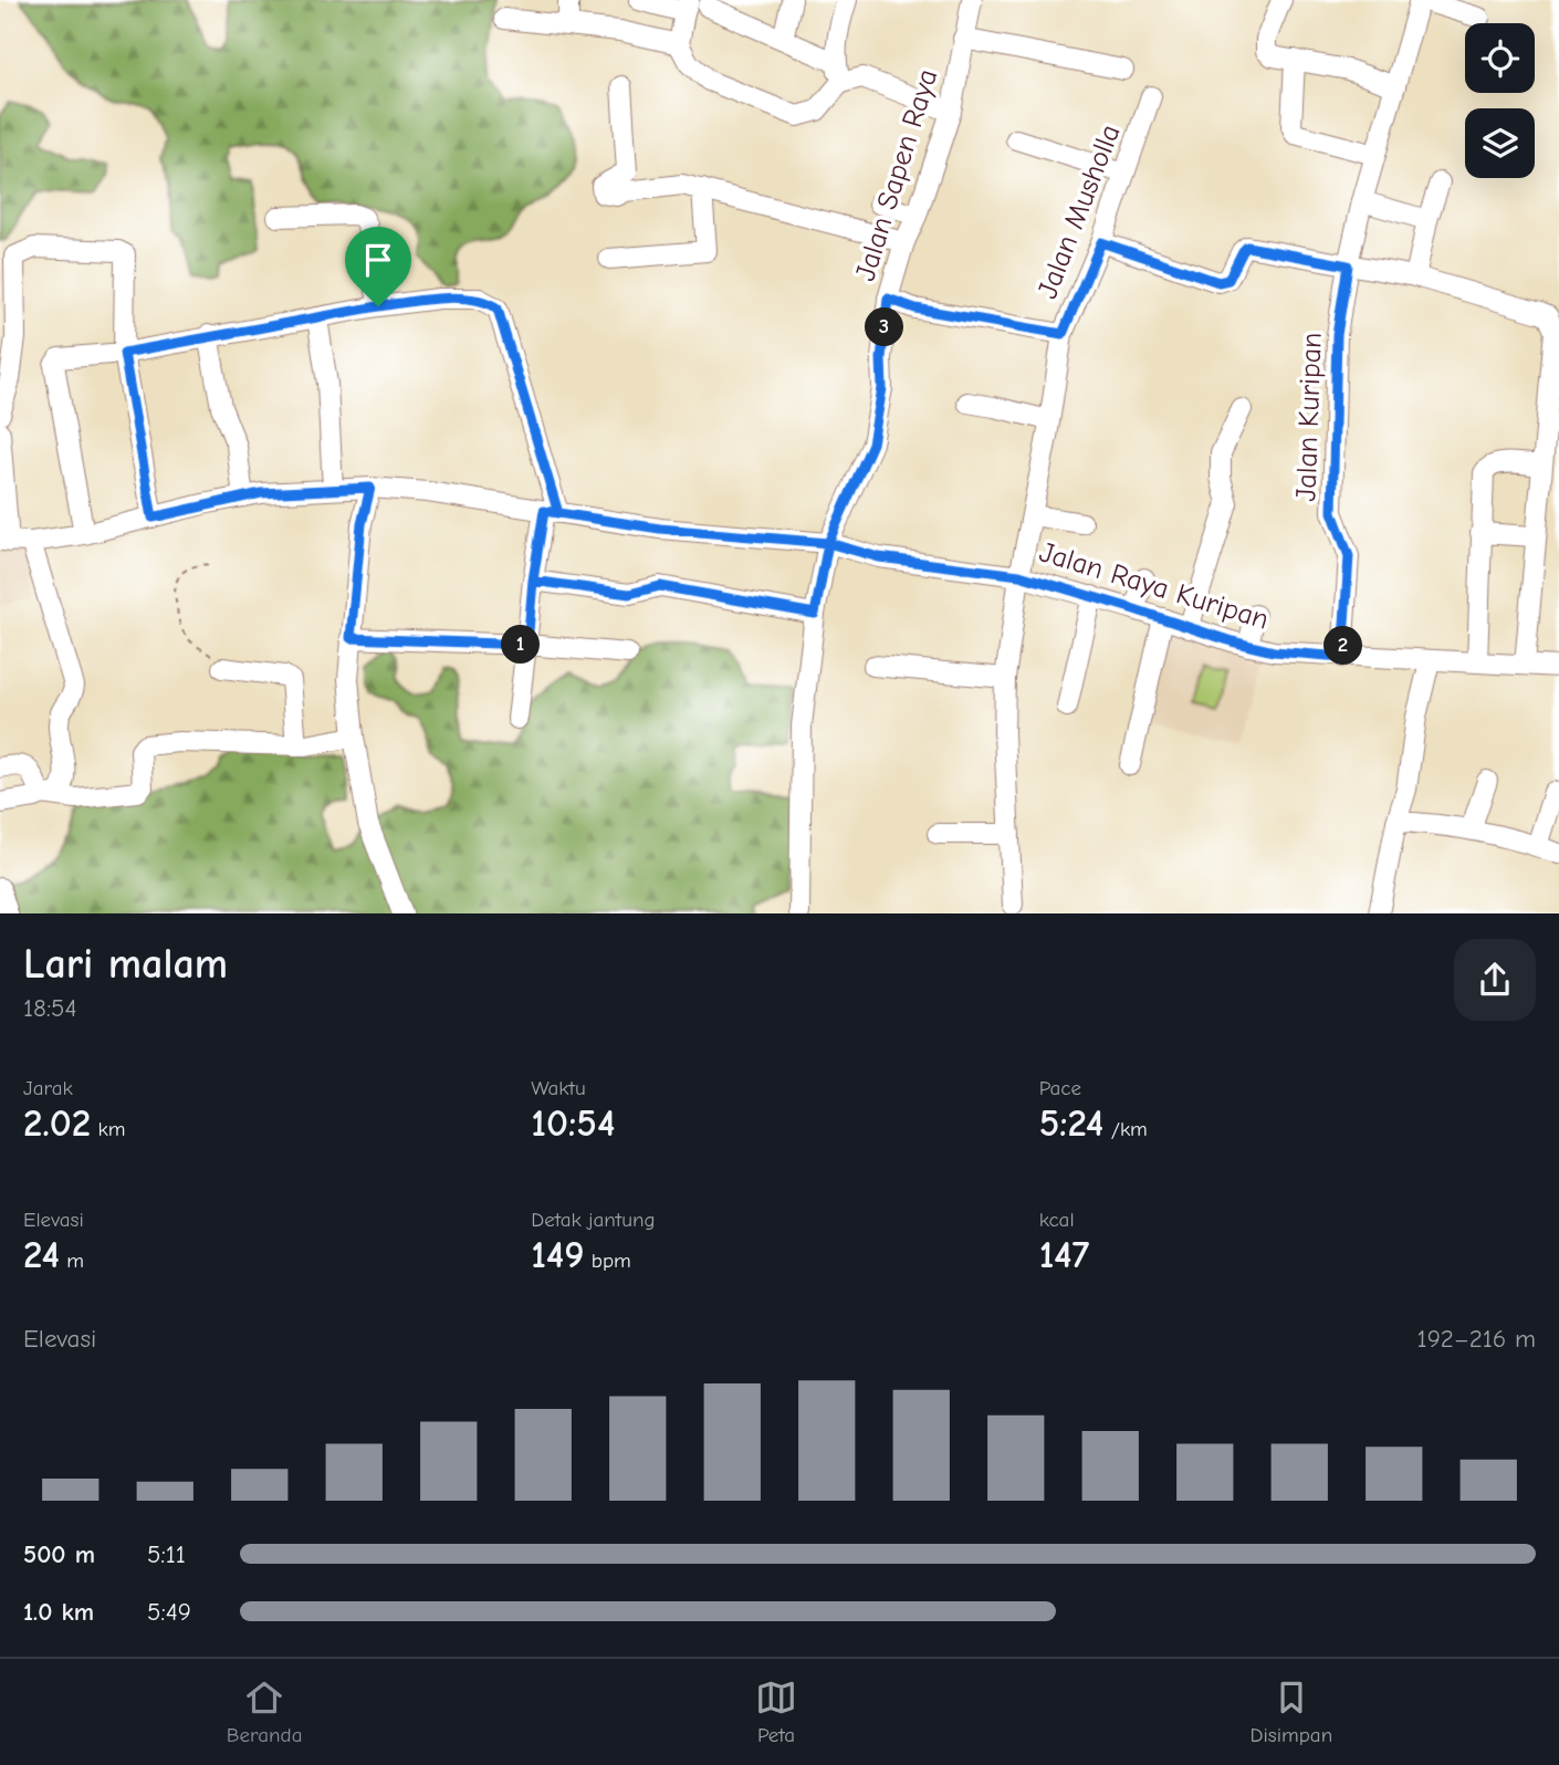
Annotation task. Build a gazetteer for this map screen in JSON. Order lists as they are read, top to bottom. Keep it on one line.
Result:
{"streets":{"street":["Jalan Sapen Raya","Jalan Musholla","Jalan Kuripan","Jalan Raya Kuripan"]},"crossings":[["Jalan Sapen Raya","Jalan Raya Kuripan"],["Jalan Musholla","Jalan Raya Kuripan"],["Jalan Kuripan","Jalan Raya Kuripan"]],"page":{"pins":["3","1","2"],"heading":["Lari malam","18:54"],"stats":[["Jarak","2.02 km"],["Waktu","10:54"],["Pace","5:24 /km"],["Elevasi","24 m"],["Detak jantung","149 bpm"],["kcal","147"]],"chart":["Elevasi","192–216 m"],"list":[{"name":"500 m","note":"5:11"},{"name":"1.0 km","note":"5:49"}],"tabs":["Beranda","Peta","Disimpan"]}}
